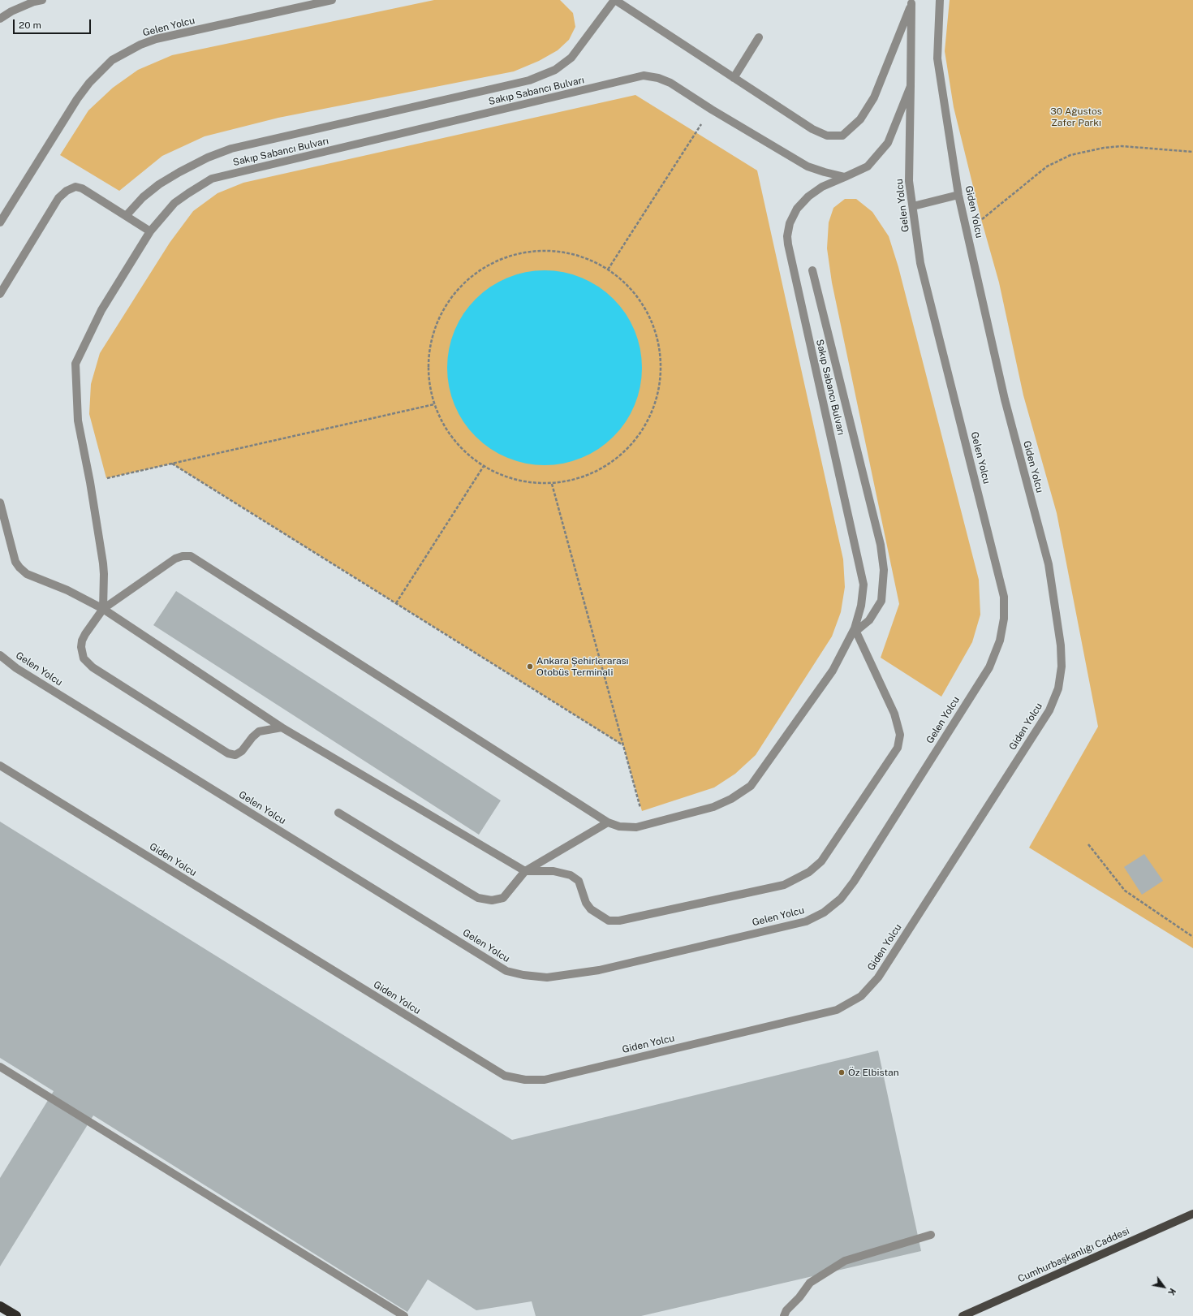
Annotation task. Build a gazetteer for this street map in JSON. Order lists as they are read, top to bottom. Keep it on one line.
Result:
{"streets":{"main road":["Cumhurbaşkanlığı Caddesi"],"lane":["Gelen Yolcu","Sakıp Sabancı Bulvarı","Giden Yolcu"]},"crossings":[["Gelen Yolcu","Sakıp Sabancı Bulvarı"]],"parks":["30 Ağustos Zafer Parkı"],"places":["Ankara Şehirlerarası Otobüs Terminali","Öz Elbistan"],"scale_bar":"20 m","north":"bottom right"}
